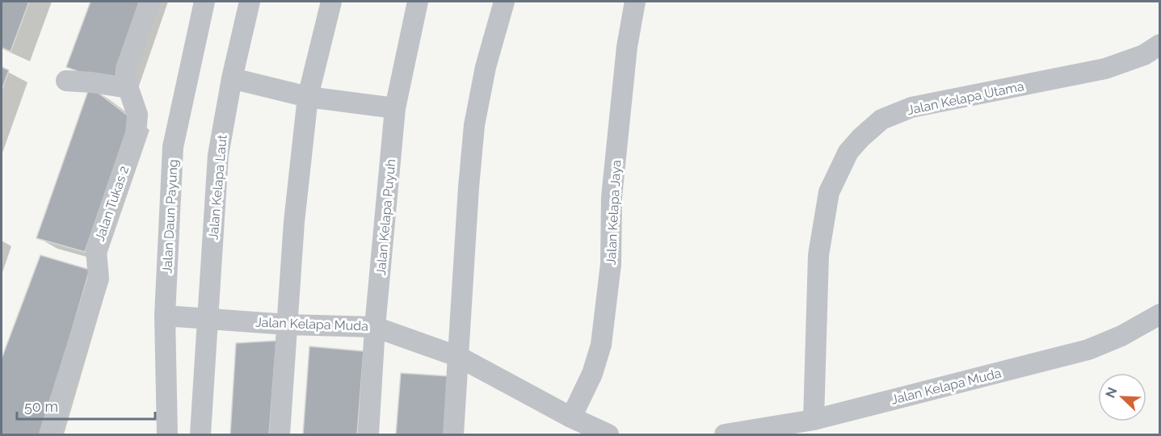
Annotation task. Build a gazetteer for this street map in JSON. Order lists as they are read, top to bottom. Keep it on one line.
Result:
{"streets":{"street":["Jalan Kelapa Utama","Jalan Kelapa Laut","Jalan Tukas 2","Jalan Kelapa Jaya","Jalan Daun Payung","Jalan Kelapa Puyuh","Jalan Kelapa Muda"]},"crossings":[["Jalan Kelapa Utama","Jalan Kelapa Muda"],["Jalan Kelapa Laut","Jalan Kelapa Muda"],["Jalan Kelapa Jaya","Jalan Kelapa Muda"],["Jalan Daun Payung","Jalan Kelapa Muda"],["Jalan Kelapa Puyuh","Jalan Kelapa Muda"]],"scale_bar":"50 m","north":"top left"}
